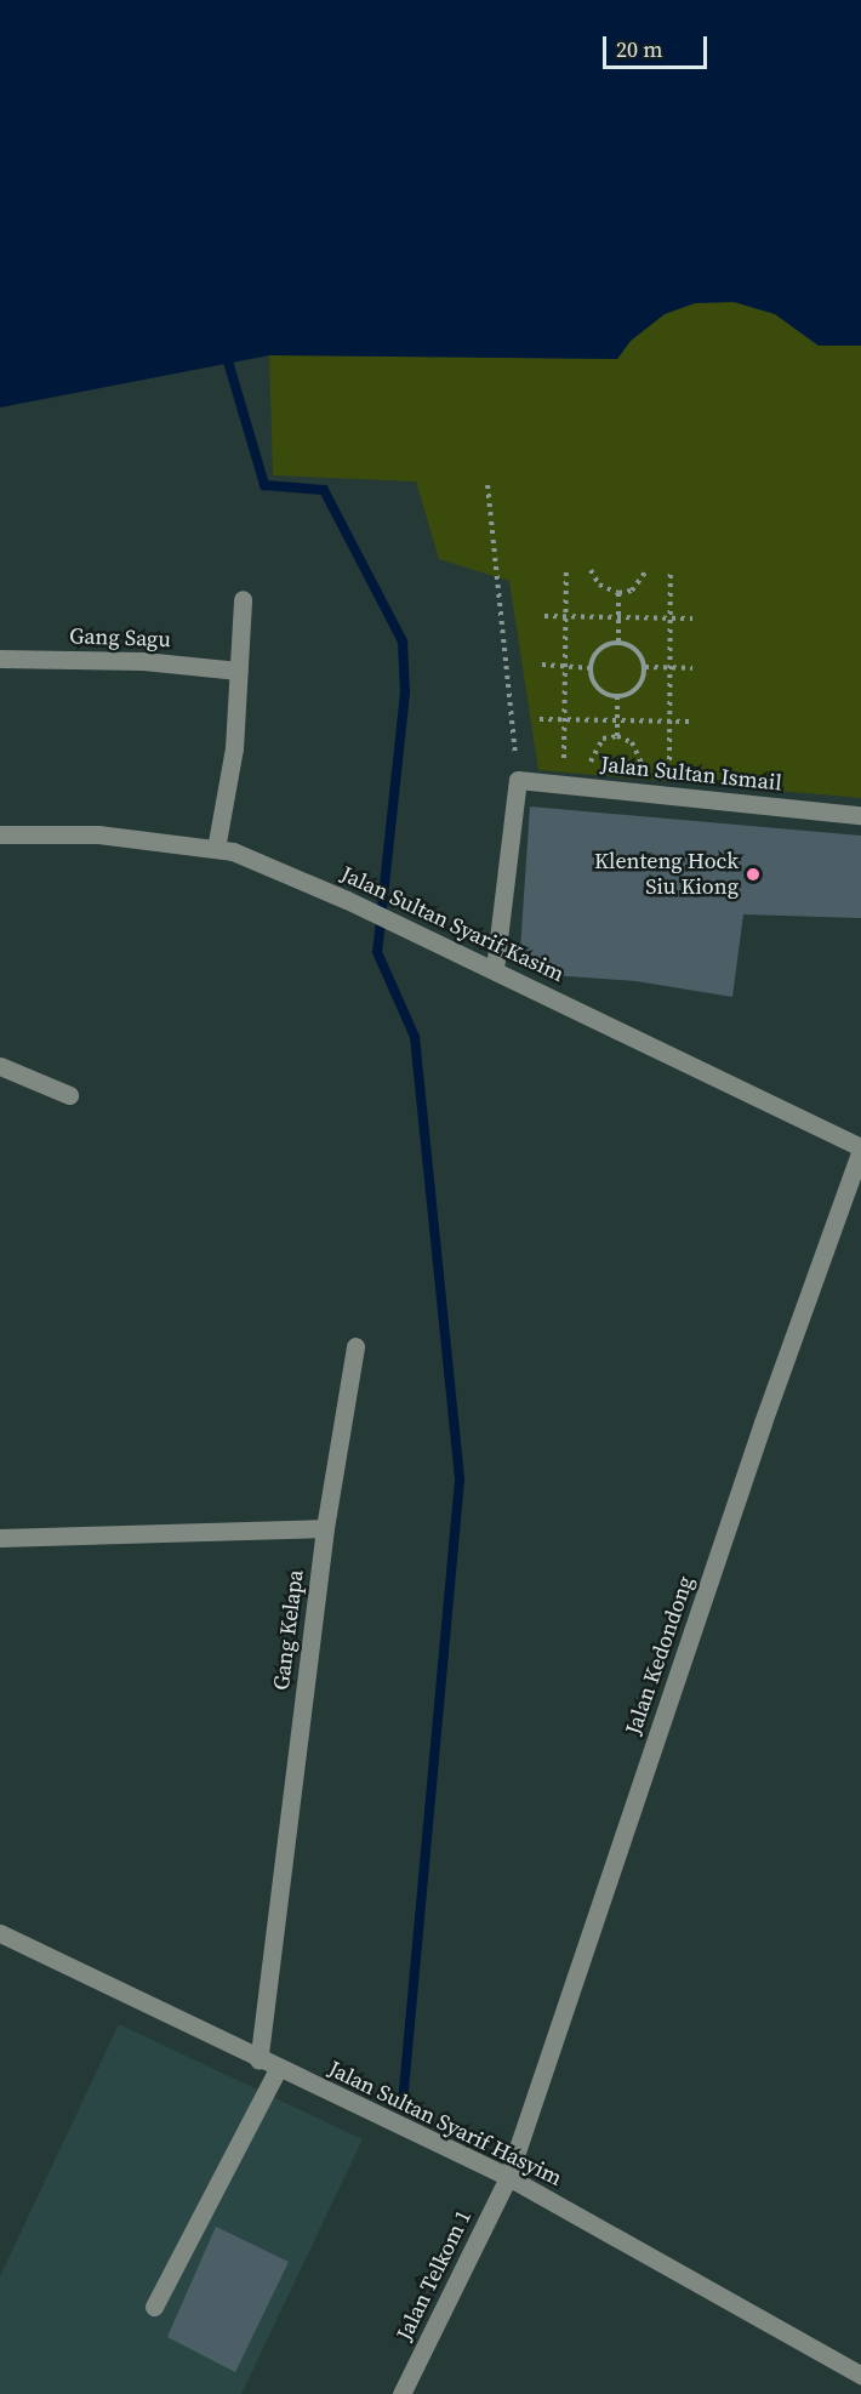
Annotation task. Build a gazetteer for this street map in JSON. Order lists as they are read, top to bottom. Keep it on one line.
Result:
{"streets":{"street":["Gang Sagu","Jalan Sultan Ismail","Jalan Sultan Syarif Kasim","Gang Kelapa","Jalan Kedondong","Jalan Sultan Syarif Hasyim","Jalan Telkom 1"]},"crossings":[["Jalan Sultan Syarif Kasim","Jalan Kedondong"],["Gang Kelapa","Jalan Sultan Syarif Hasyim"],["Jalan Kedondong","Jalan Sultan Syarif Hasyim"],["Jalan Kedondong","Jalan Telkom 1"],["Jalan Sultan Syarif Hasyim","Jalan Telkom 1"]],"places":["Klenteng Hock Siu Kiong"],"scale_bar":"20 m"}
